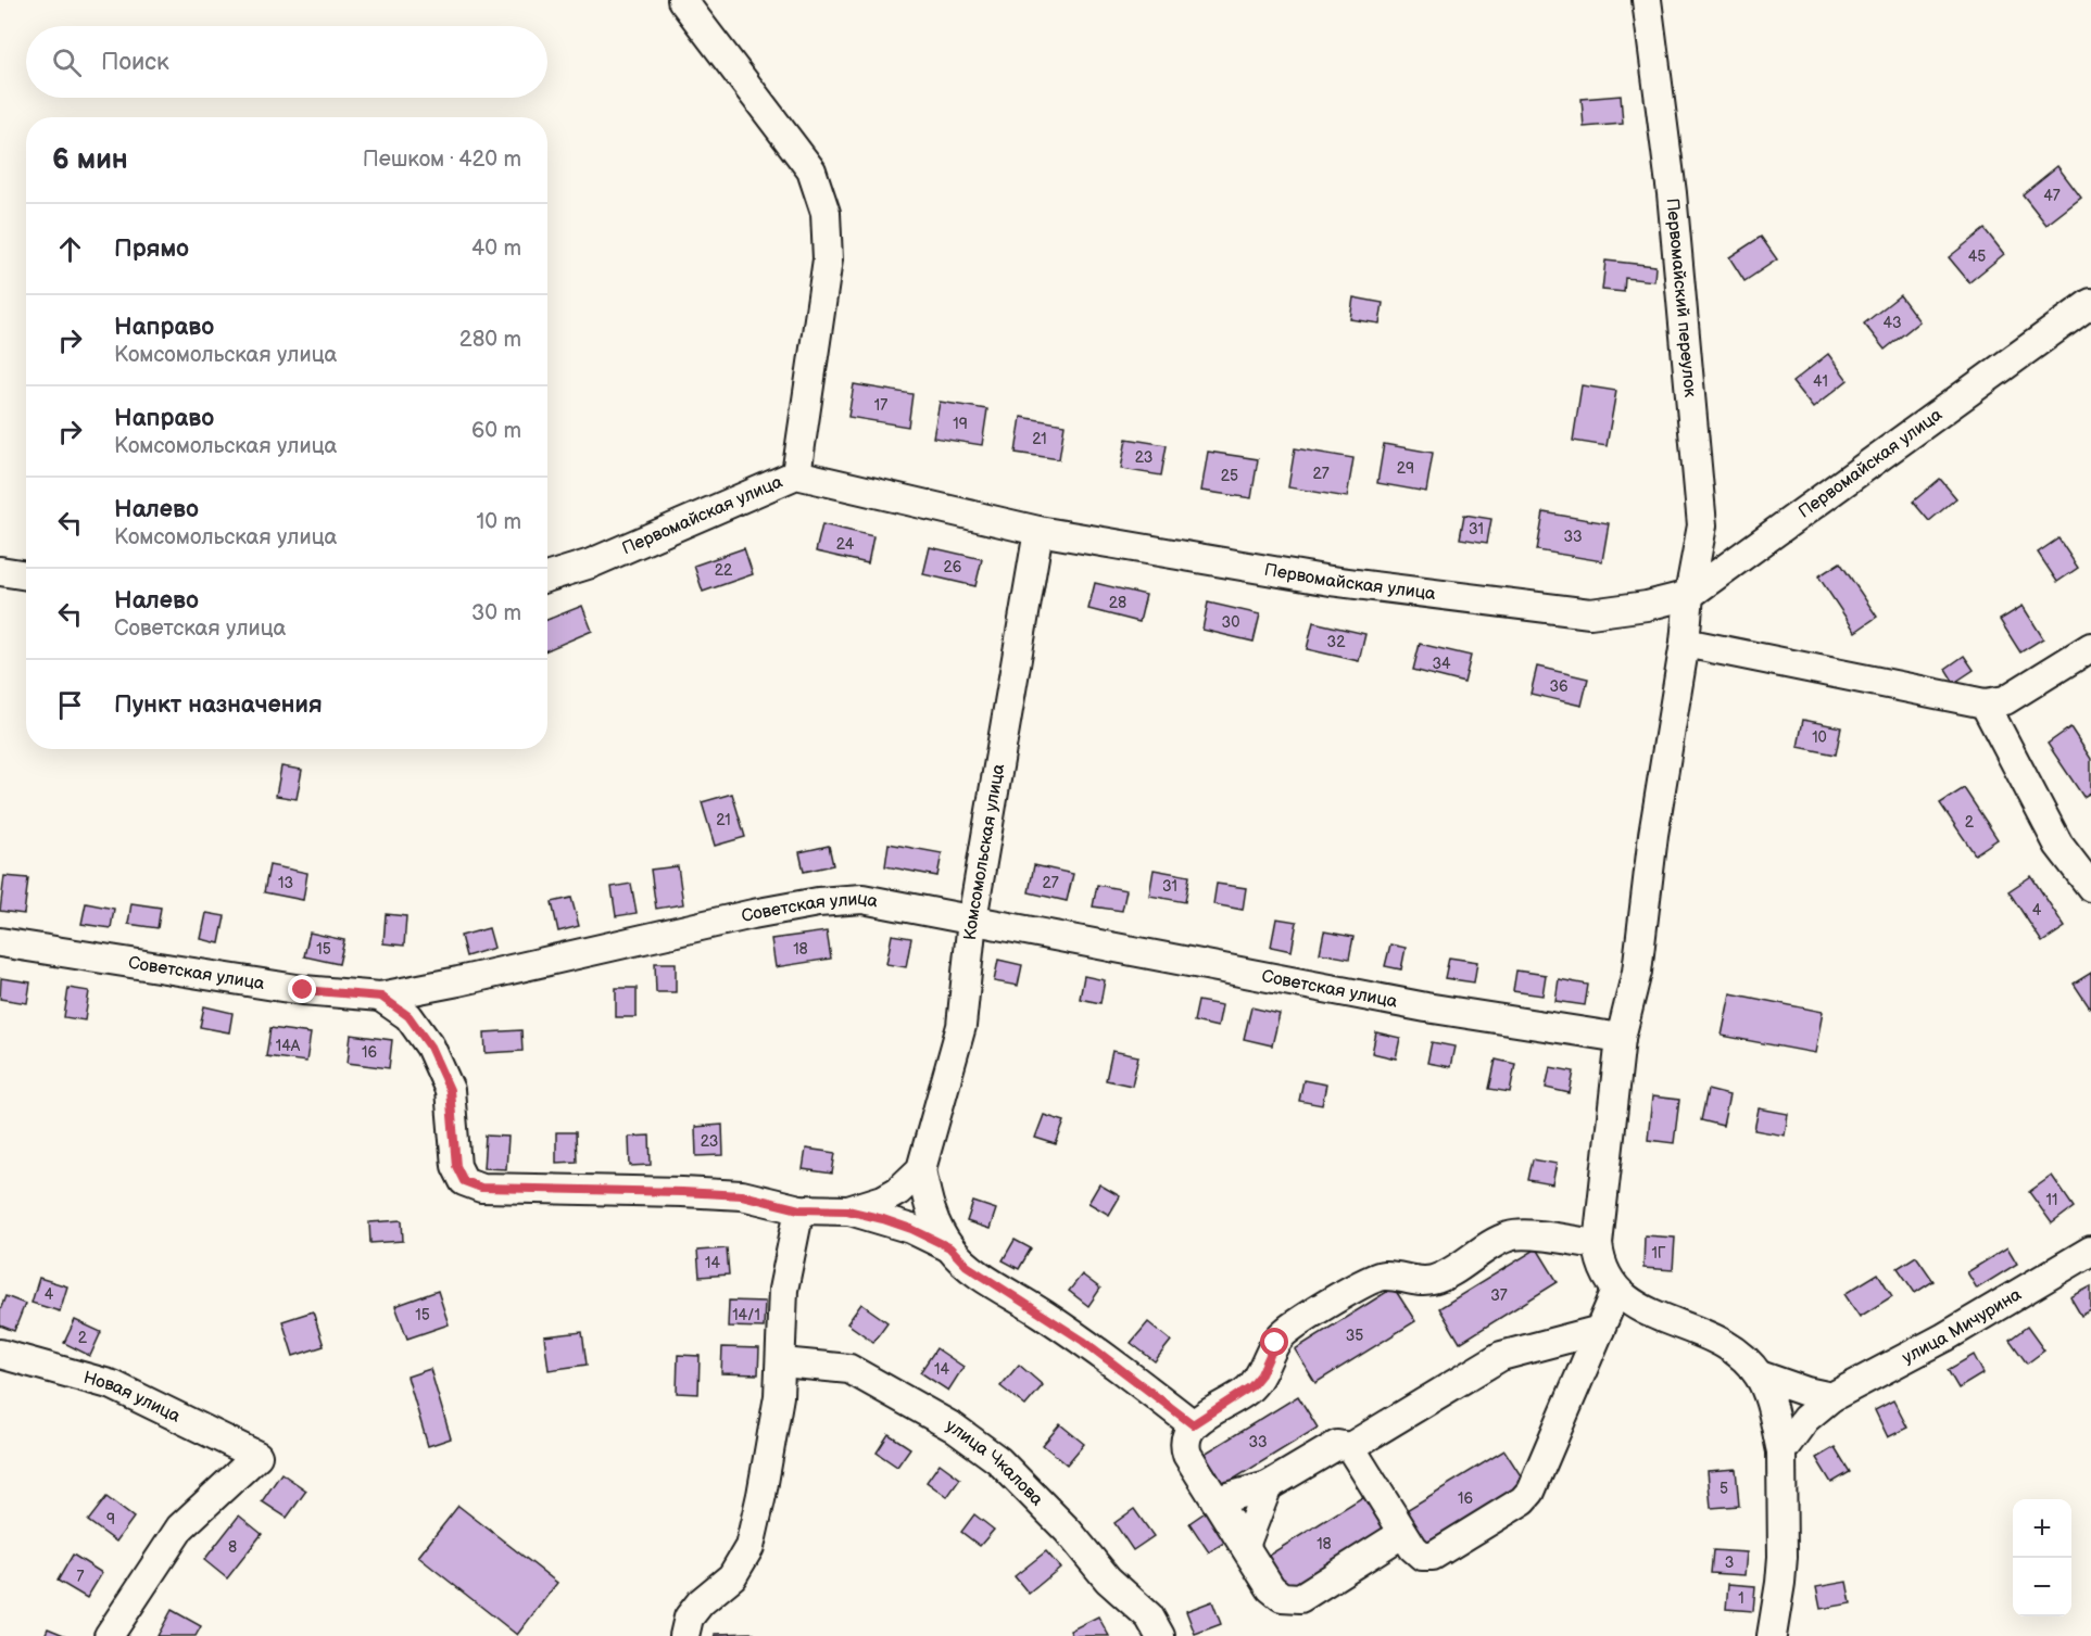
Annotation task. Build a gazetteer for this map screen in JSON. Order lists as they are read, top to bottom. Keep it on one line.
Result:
{"streets":{"street":["Первомайский переулок","Первомайская улица","Комсомольская улица","Советская улица","улица Мичурина","Новая улица","улица Чкалова"]},"crossings":[["Первомайский переулок","Первомайская улица"],["Первомайский переулок","Советская улица"],["Первомайская улица","Комсомольская улица"],["Комсомольская улица","Советская улица"]],"house_numbers":["47","45","43","41","17","19","21","23","29","27","25","31","33","24","26","22","28","30","32","34","36","10","21","2","13","27","31","4","15","18","14А","16","23","11","1Г","14","4","37","15","14/1","35","2","14","33","5","16","9","18","8","3","7","1"],"page":{"search":"Поиск","heading":["6 мин","Пешком · 420 m"],"list":[["Прямо","40 m"],["Направо","Комсомольская улица","280 m"],["Направо","Комсомольская улица","60 m"],["Налево","Комсомольская улица","10 m"],["Налево","Советская улица","30 m"],"Пункт назначения"],"map_buttons":["+","−"]}}
